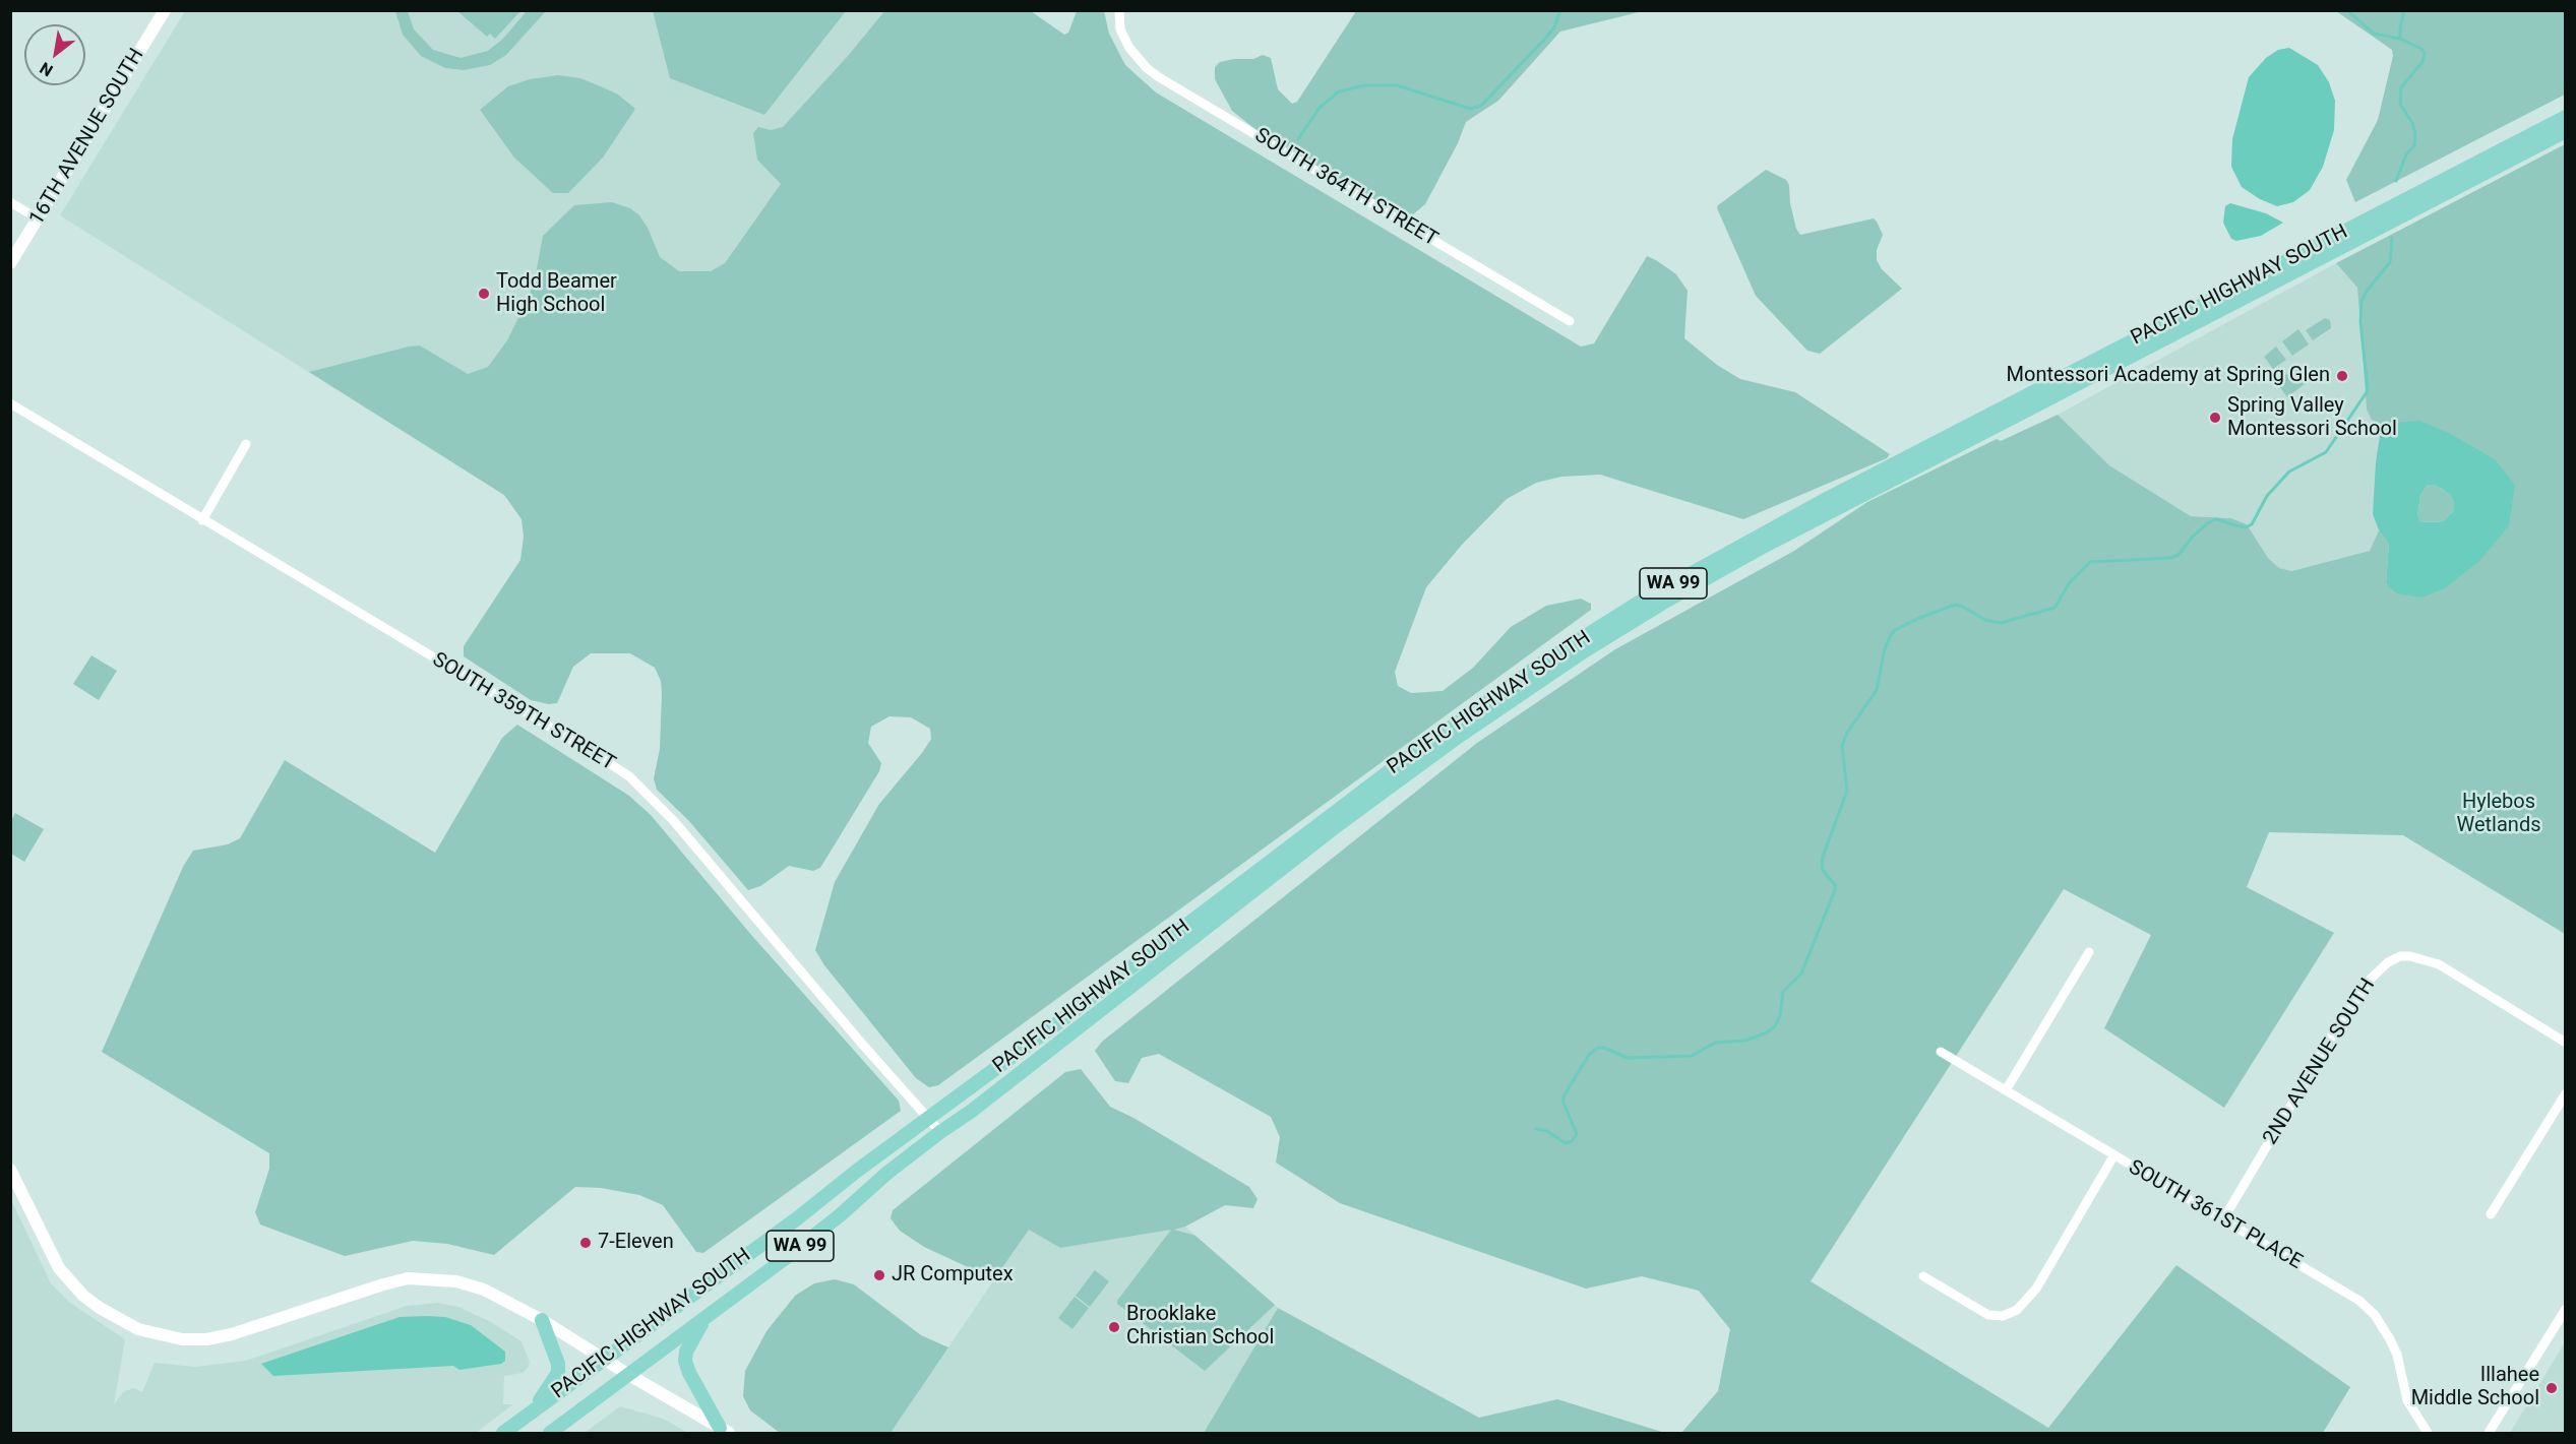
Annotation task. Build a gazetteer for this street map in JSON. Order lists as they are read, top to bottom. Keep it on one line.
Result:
{"streets":{"main road":["16TH AVENUE SOUTH","PACIFIC HIGHWAY SOUTH","WA 99"],"street":["SOUTH 364TH STREET","SOUTH 359TH STREET","2ND AVENUE SOUTH","SOUTH 361ST PLACE"]},"crossings":[["PACIFIC HIGHWAY SOUTH","SOUTH 359TH STREET"],["2ND AVENUE SOUTH","SOUTH 361ST PLACE"]],"parks":["Hylebos Wetlands"],"places":["Todd Beamer High School","Montessori Academy at Spring Glen","Spring Valley Montessori School","7-Eleven","JR Computex","Brooklake Christian School","Illahee Middle School"],"north":"bottom left"}
